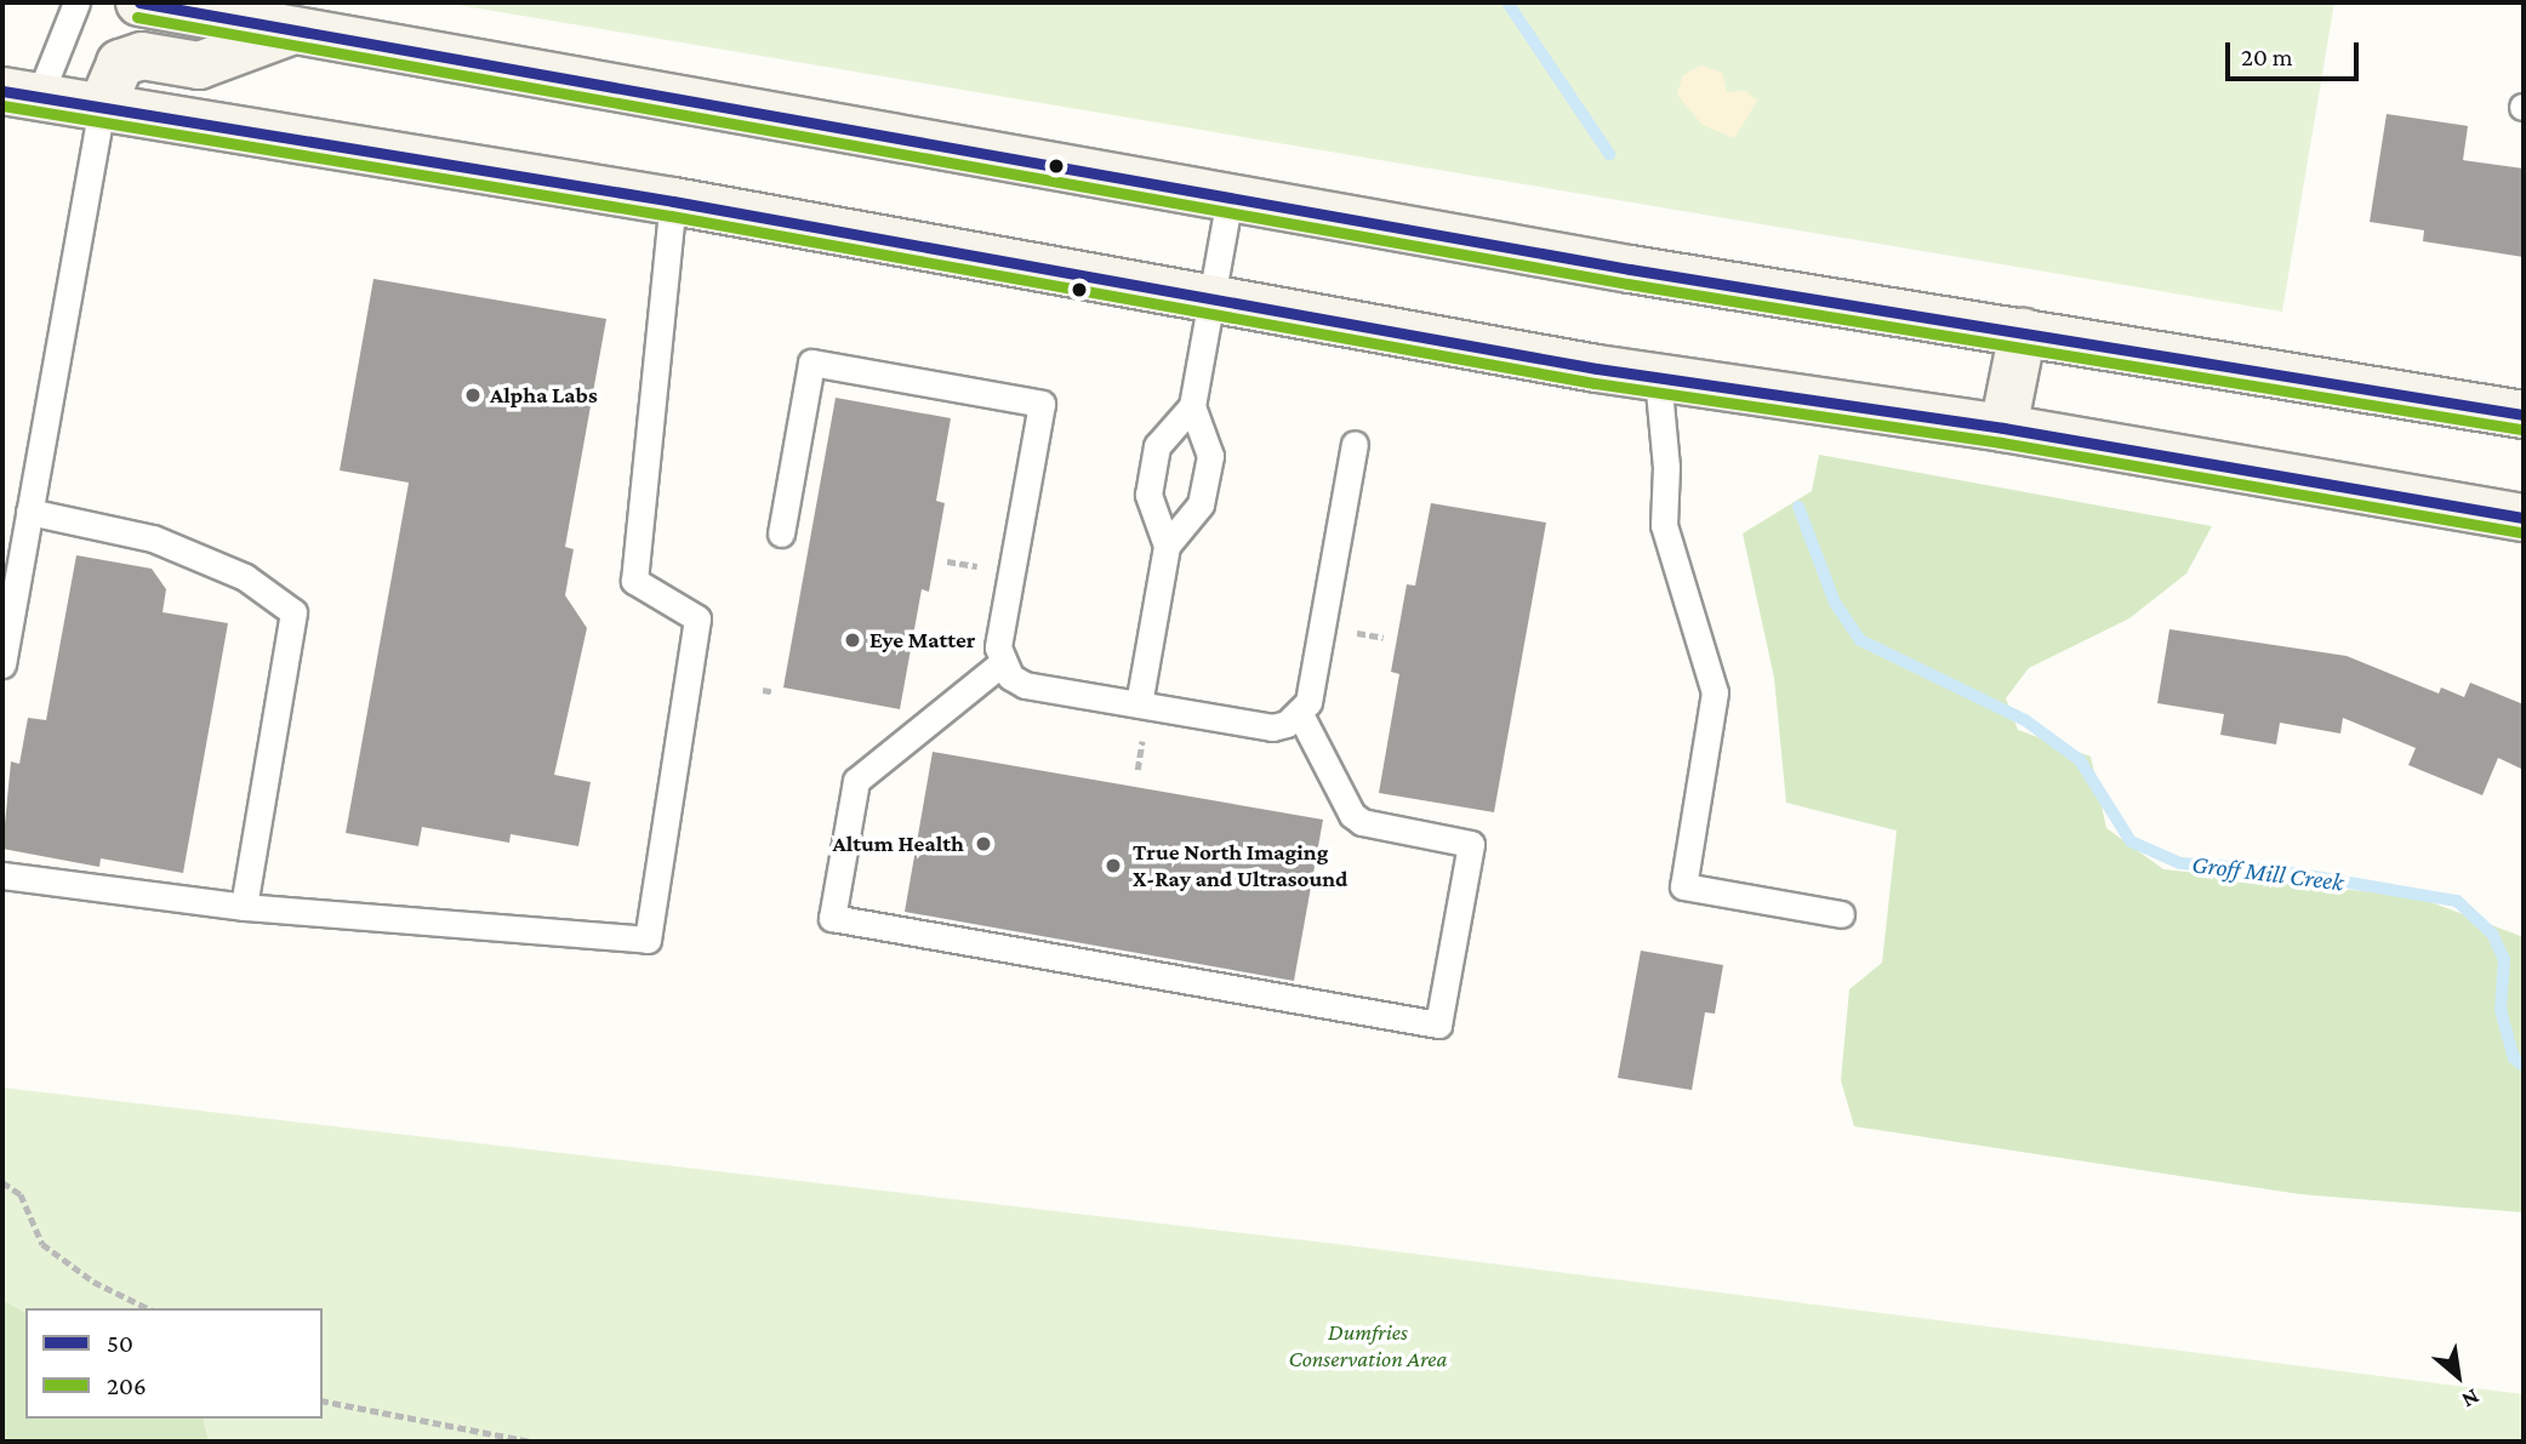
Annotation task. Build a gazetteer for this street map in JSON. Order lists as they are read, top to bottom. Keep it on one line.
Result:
{"water":["Groff Mill Creek"],"parks":["Dumfries Conservation Area"],"places":["Alpha Labs","Eye Matter","Altum Health","True North Imaging X-Ray and Ultrasound"],"lines":["transit line 50","transit line 206"],"legend":["50","206"],"scale_bar":"20 m","north":"bottom right"}
